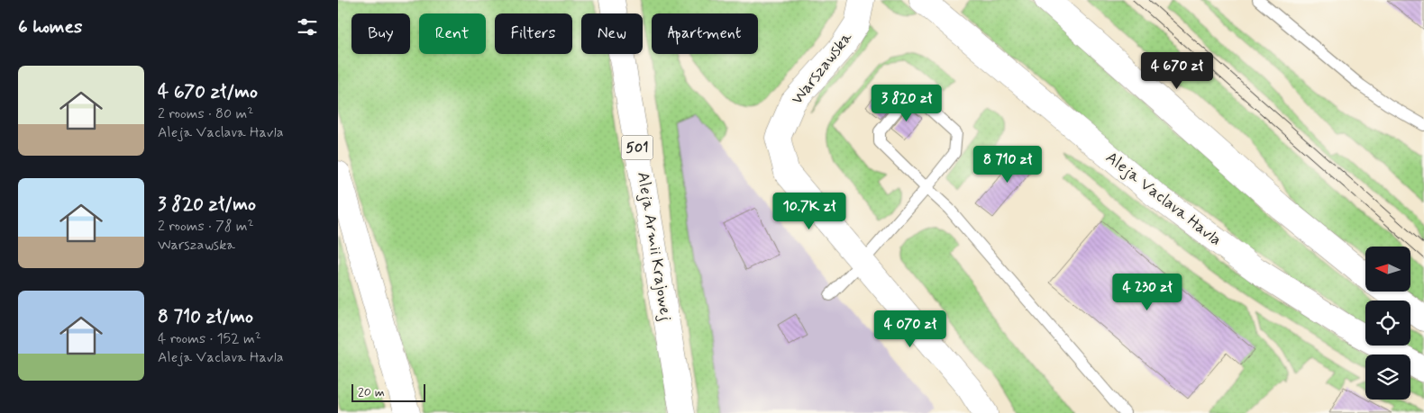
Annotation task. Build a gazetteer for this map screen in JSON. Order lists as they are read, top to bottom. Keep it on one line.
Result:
{"streets":{"main road":["Warszawska","501","Aleja Vaclava Havla","Aleja Armii Krajowej"]},"scale_bar":"20 m","north":"left","page":{"heading":"6 homes","chip":["Buy","Rent","Filters","New","Apartment"],"price":["4 670 zł","3 820 zł","8 710 zł","10.7K zł","4 230 zł","4 070 zł"],"list":[{"name":"4 670 zł/mo","note":"2 rooms · 80 m² · Aleja Vaclava Havla"},{"name":"3 820 zł/mo","note":"2 rooms · 78 m² · Warszawska"},{"name":"8 710 zł/mo","note":"4 rooms · 152 m² · Aleja Vaclava Havla"}],"scale":"20 m"}}
